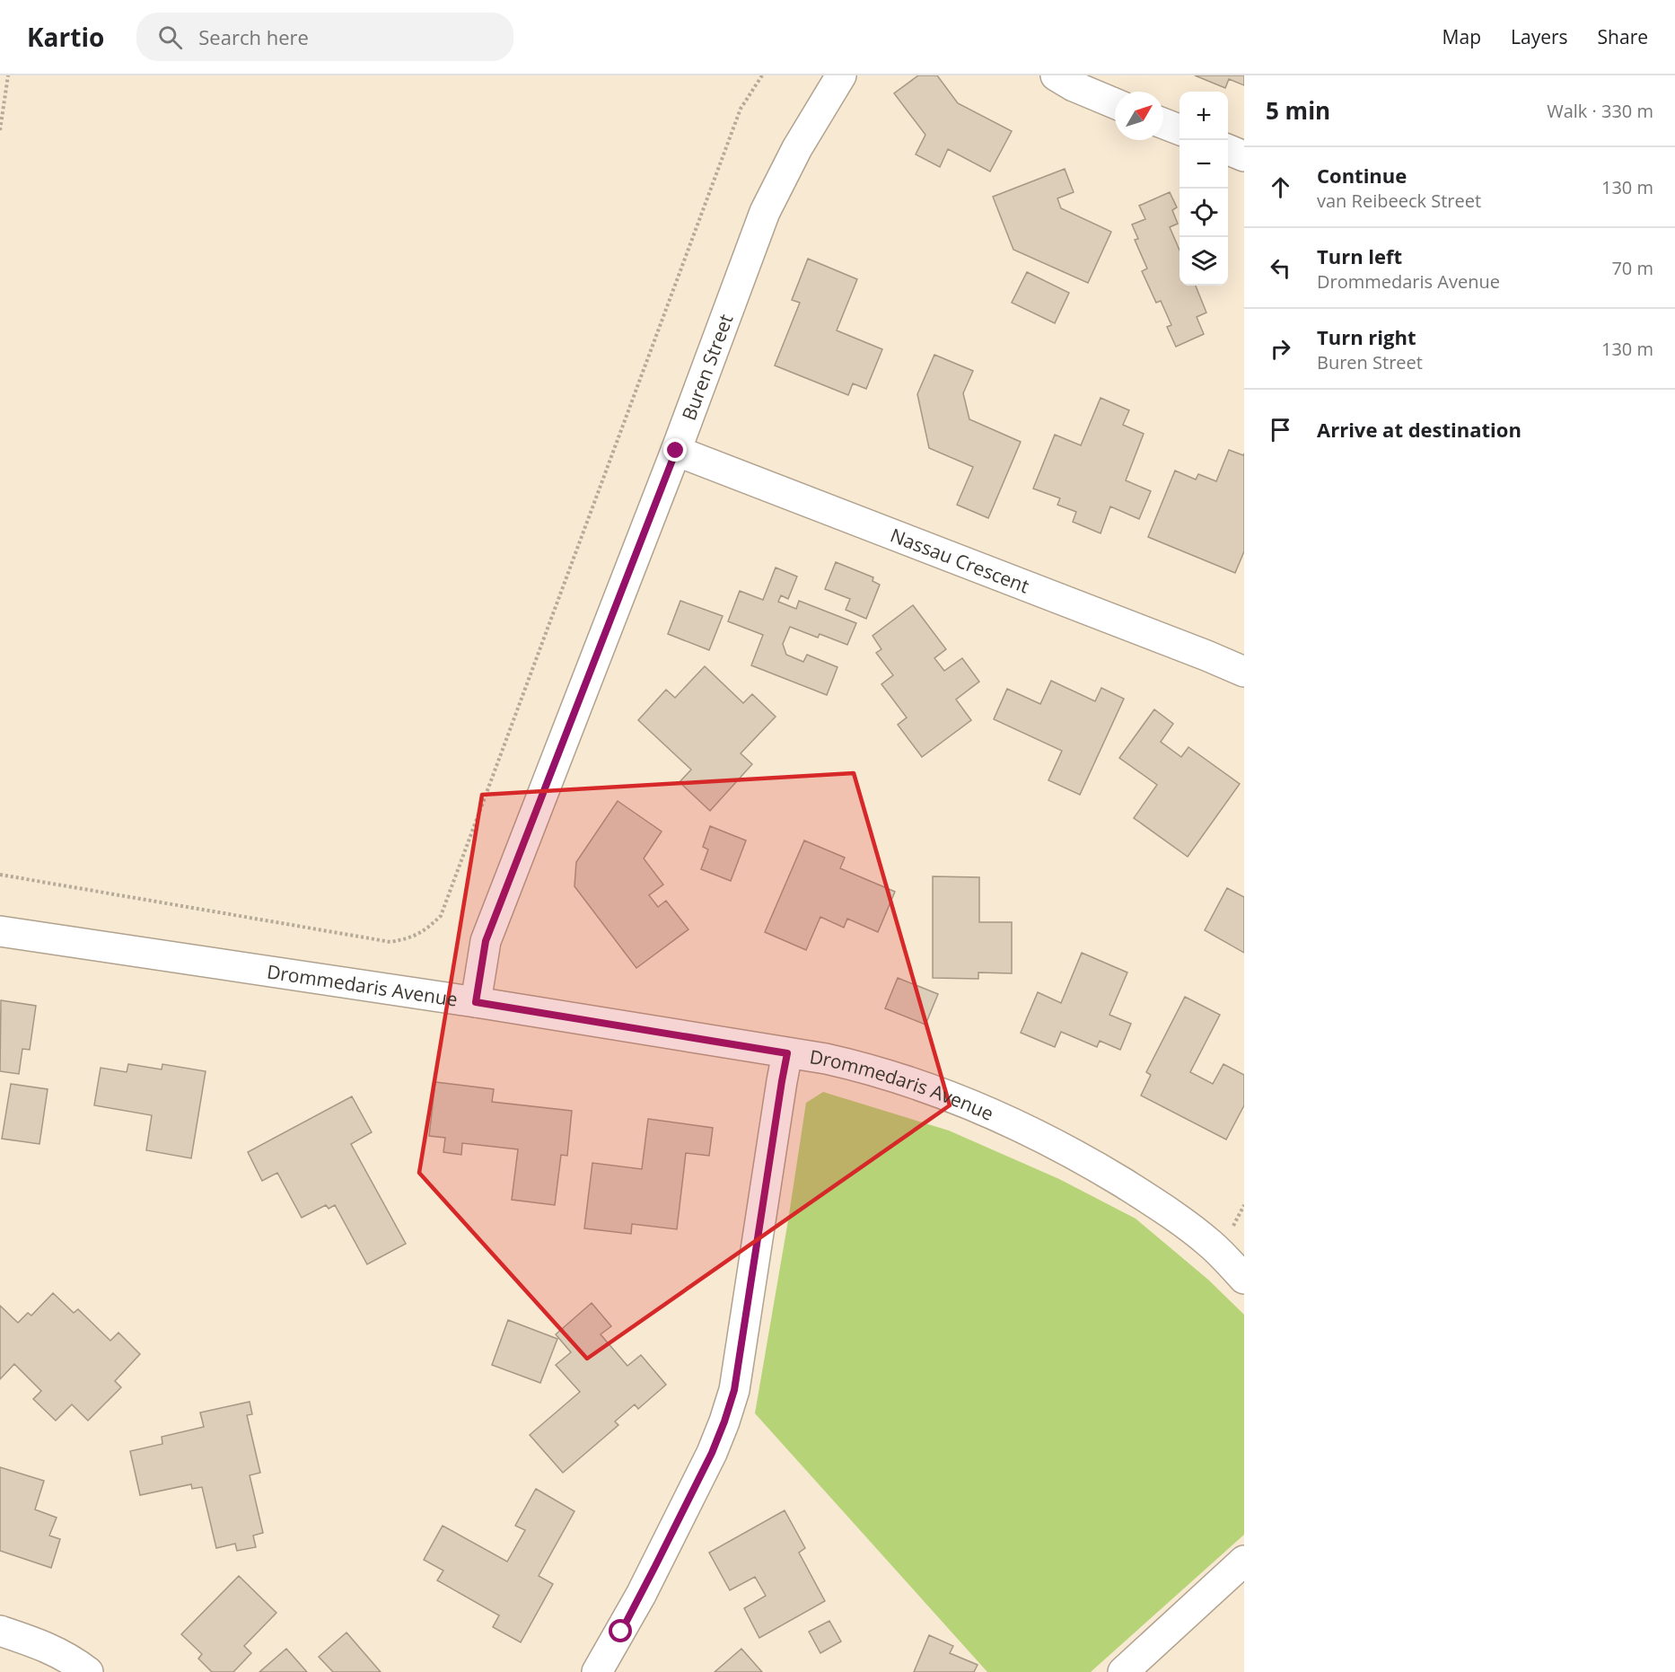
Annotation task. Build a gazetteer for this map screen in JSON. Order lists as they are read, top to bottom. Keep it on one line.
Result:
{"streets":{"street":["Buren Street","Nassau Crescent","Drommedaris Avenue"]},"crossings":[["Buren Street","Nassau Crescent"],["Buren Street","Drommedaris Avenue"]],"north":"top right","page":{"header":"Kartio","search":"Search here","nav":["Map","Layers","Share"],"heading":["5 min","Walk · 330 m"],"map_buttons":["+","−"],"list":[["Continue","van Reibeeck Street","130 m"],["Turn left","Drommedaris Avenue","70 m"],["Turn right","Buren Street","130 m"],"Arrive at destination"]}}
